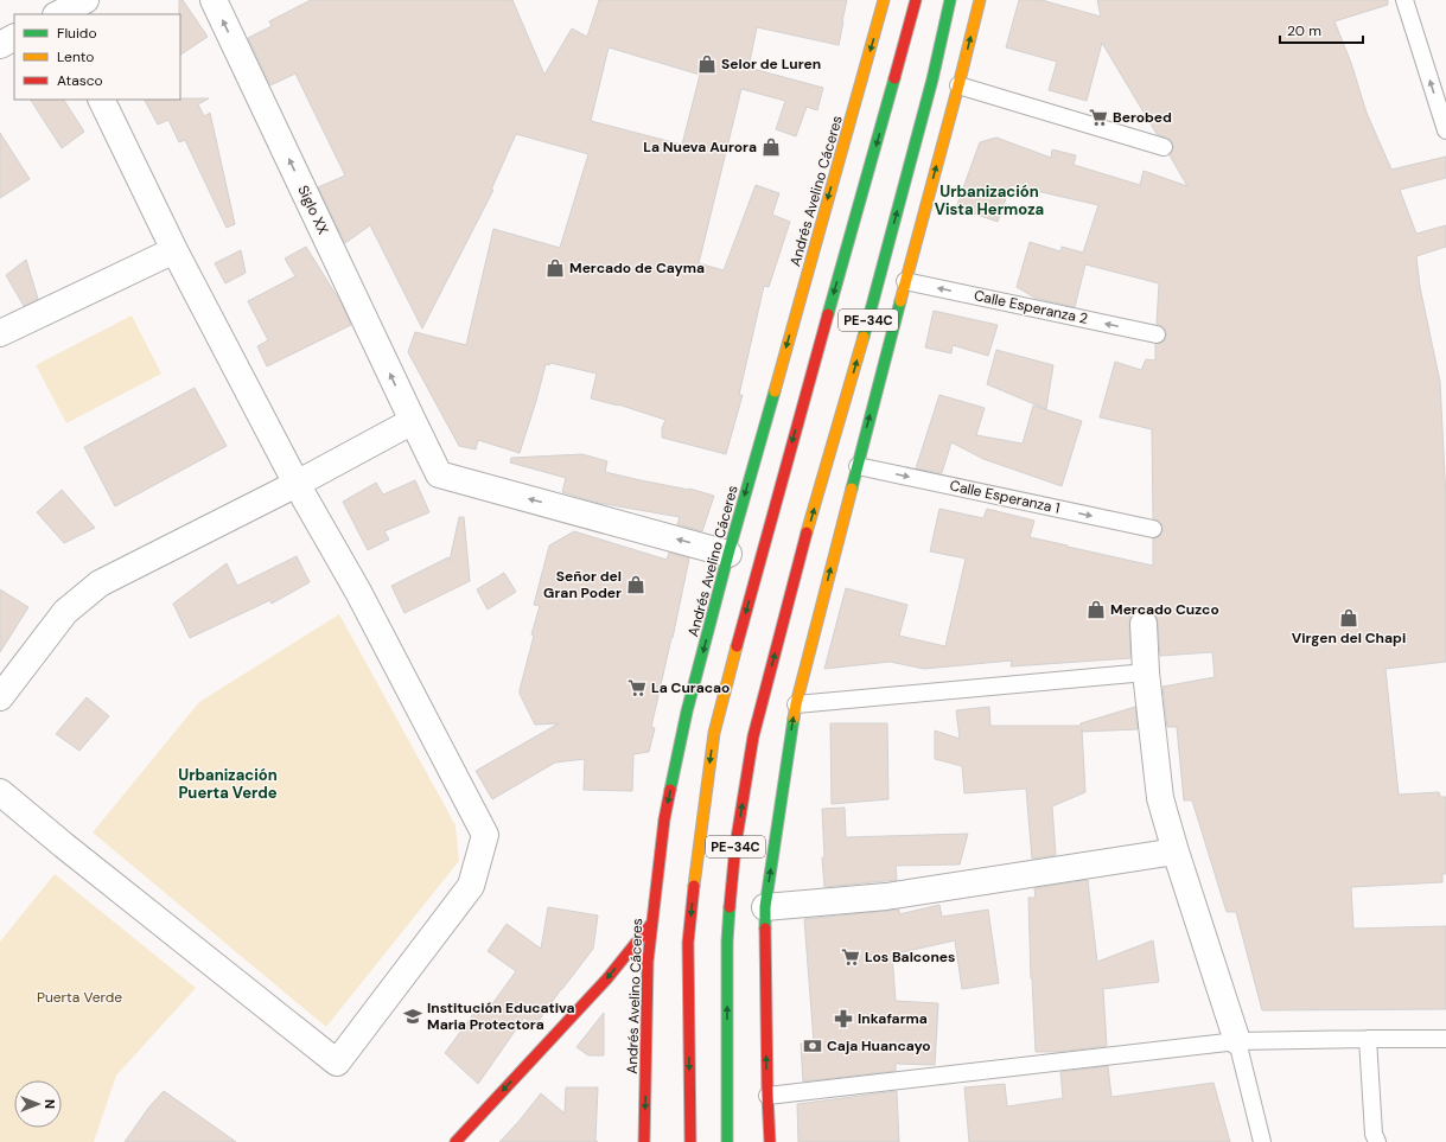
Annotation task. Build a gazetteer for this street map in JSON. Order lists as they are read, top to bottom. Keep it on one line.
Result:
{"streets":{"main road":["Andrés Avelino Cáceres","PE-34C"],"street":["Siglo XX"],"lane":["Calle Esperanza 2","Calle Esperanza 1"]},"crossings":[["Andrés Avelino Cáceres","Siglo XX"]],"one_way":["Calle Esperanza 2","Calle Esperanza 1"],"districts":["Urbanización Vista Hermoza","Urbanización Puerta Verde"],"parks":["Puerta Verde"],"places":{"shop":["Selor de Luren","La Nueva Aurora","Mercado de Cayma","Señor del Gran Poder","Mercado Cuzco","Virgen del Chapi"],"supermarket":["Berobed","La Curacao","Los Balcones"],"school or university":["Institución Educativa Maria Protectora"],"pharmacy":["Inkafarma"],"bank":["Caja Huancayo"]},"legend":["Fluido","Lento","Atasco"],"scale_bar":"20 m","north":"right"}
